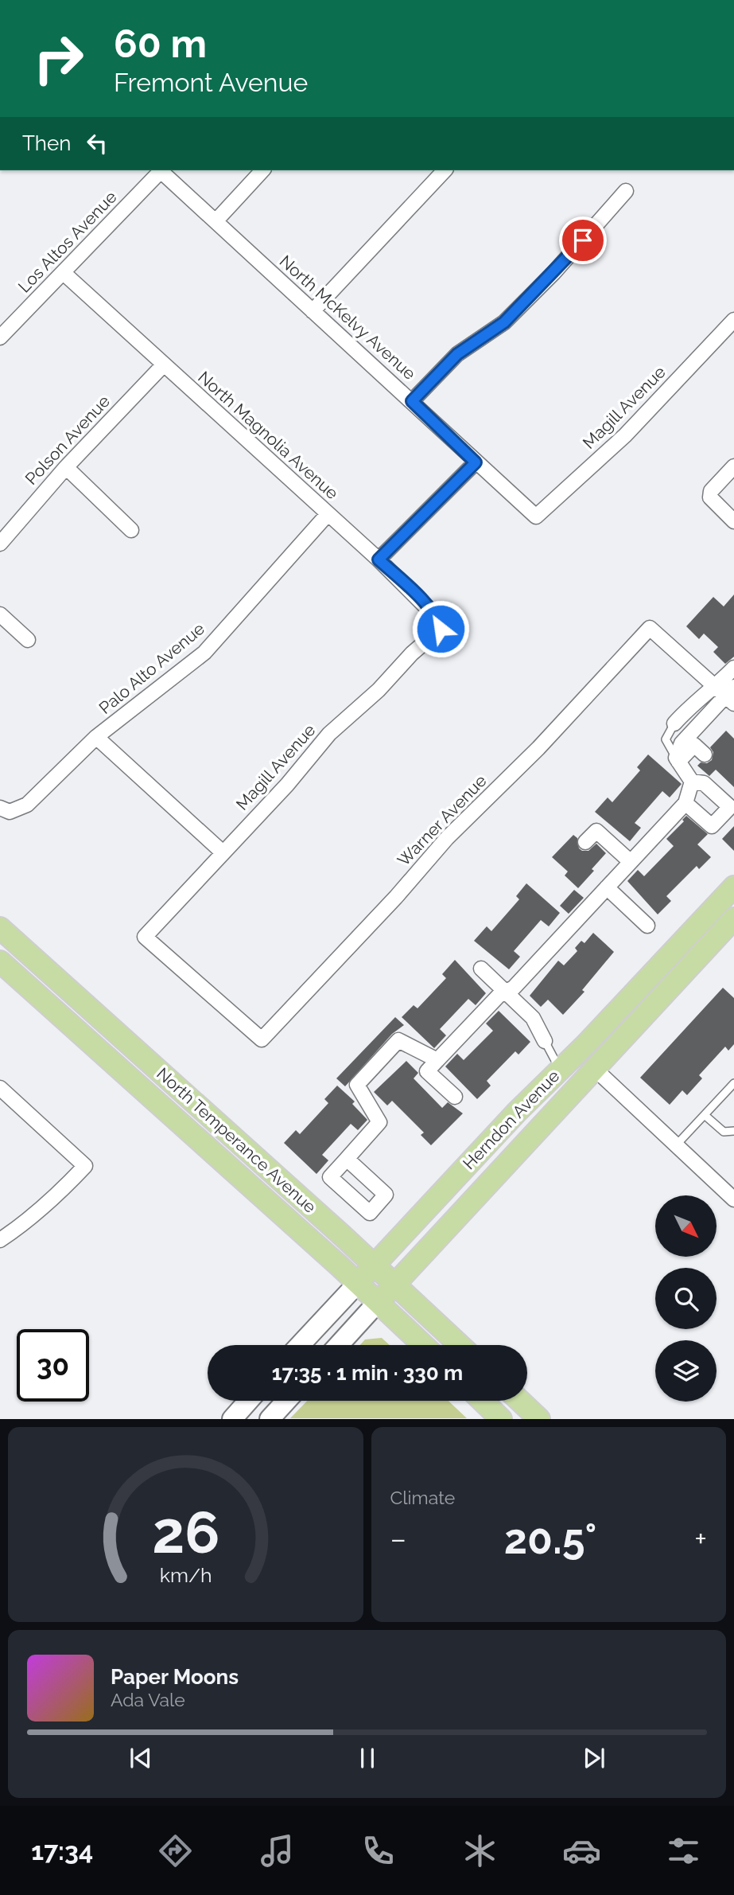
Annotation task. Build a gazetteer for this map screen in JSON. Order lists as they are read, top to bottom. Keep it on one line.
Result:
{"streets":{"main road":["Herndon Avenue","North Temperance Avenue"],"street":["Los Altos Avenue","North McKelvy Avenue","Magill Avenue","North Magnolia Avenue","Polson Avenue","Palo Alto Avenue","Warner Avenue"]},"crossings":[["Los Altos Avenue","North Magnolia Avenue"],["North McKelvy Avenue","Magill Avenue"],["Magill Avenue","North Magnolia Avenue"],["Magill Avenue","Warner Avenue"],["North Magnolia Avenue","Polson Avenue"],["North Magnolia Avenue","Palo Alto Avenue"],["Herndon Avenue","North Temperance Avenue"]],"north":"bottom right","page":{"turn":["60 m","Fremont Avenue"],"then":"Then","limit":"30","trip":"17:35 · 1 min · 330 m","tile":"Climate","heat":["−","20.5°","+"],"song":["Paper Moons","Ada Vale"],"tabs":"17:34","gauge":["26","km/h"]}}
